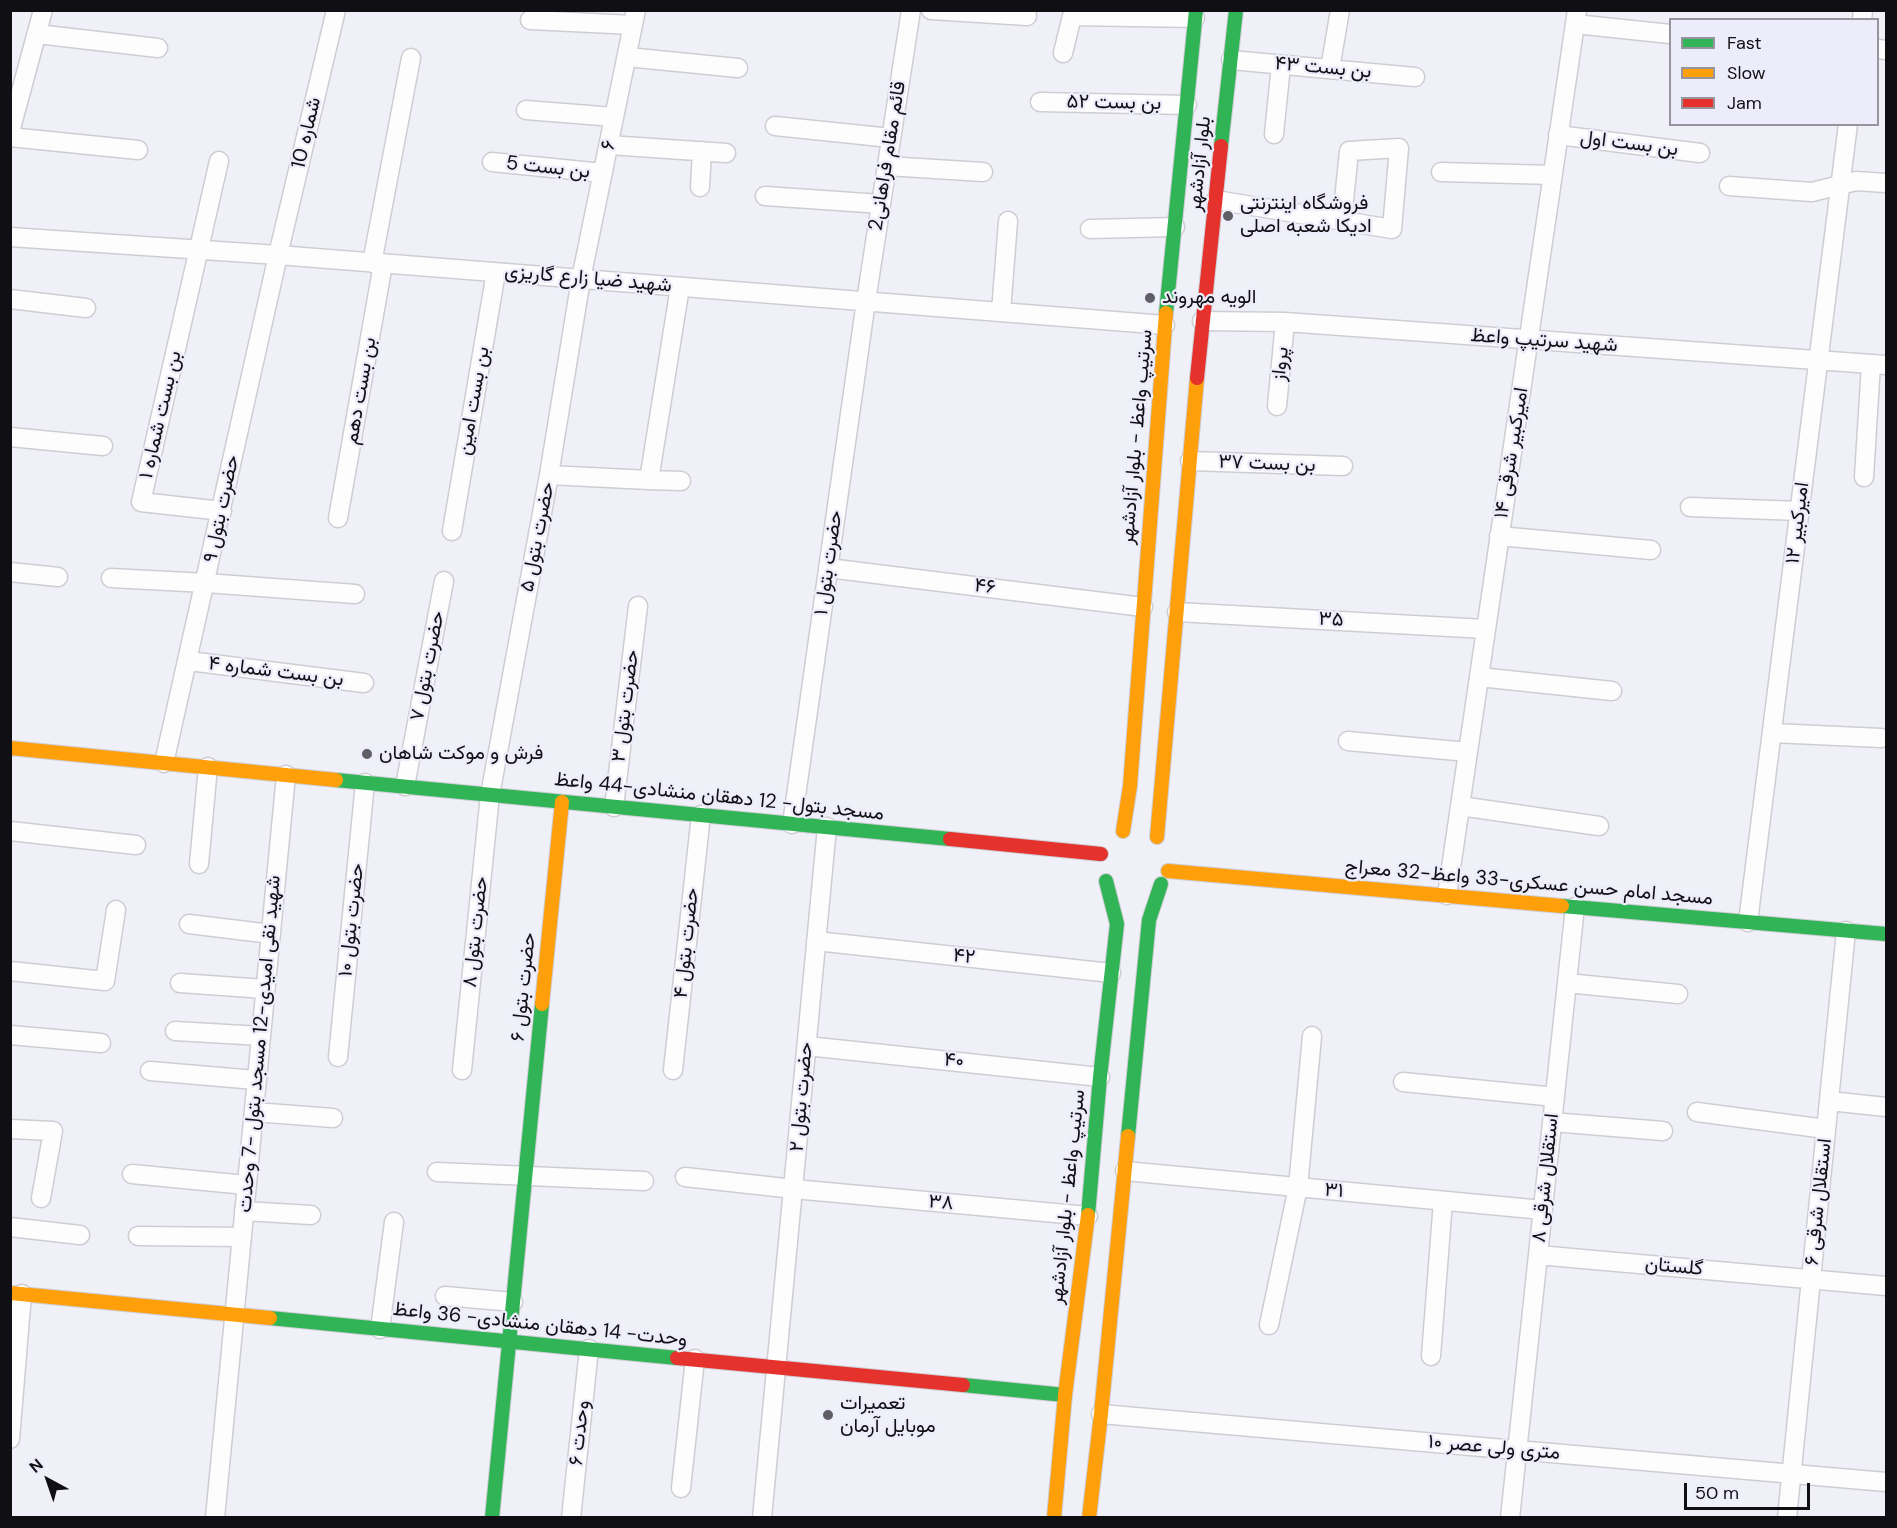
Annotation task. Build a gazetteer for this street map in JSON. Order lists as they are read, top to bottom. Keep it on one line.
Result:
{"streets":{"street":["بن بست ۴۳","بن بست ۵۲","شماره 10","بن بست اول","۶","2قائم مقام فراهانی","بلوار آزادشهر","بن بست 5","شهید ضیا زارع گاریزی","شهید سرتیپ واعظ","پرواز","بن بست دهم","بن بست امین","بن بست شماره ۱","سرتیپ واعظ - بلوار آزادشهر","۱۴ امیرکبیر شرقی","بن بست ۳۷","حضرت بتول ۹","امیرکبیر ۱۲","حضرت بتول ۵","حضرت بتول ۱","۴۶","۳۵","حضرت بتول ۷","بن بست شماره ۴","حضرت بتول ۳","مسجد بتول- 12 دهقان منشادی-44 واعظ","مسجد امام حسن عسکری-33 واعظ-32 معراج","حضرت بتول ۱۰","حضرت بتول ۸","حضرت بتول ۴","۴۲","حضرت بتول ۶","شهید نقی امیدی-12 مسجد بتول -7 وحدت","۴۰","حضرت بتول ۲","استقلال شرقی ۸","۳۱","استقلال شرقی ۶","۳۸","گلستان","وحدت- 14 دهقان منشادی- 36 واعظ","وحدت ۶","۱۰ متری ولی عصر"]},"crossings":[["بن بست ۴۳","بلوار آزادشهر"],["بن بست ۵۲","سرتیپ واعظ - بلوار آزادشهر"],["شماره 10","شهید ضیا زارع گاریزی"],["شماره 10","حضرت بتول ۹"],["بن بست اول","۱۴ امیرکبیر شرقی"],["۶","بن بست 5"],["۶","شهید ضیا زارع گاریزی"],["۶","حضرت بتول ۵"],["2قائم مقام فراهانی","شهید ضیا زارع گاریزی"],["2قائم مقام فراهانی","حضرت بتول ۱"],["بلوار آزادشهر","شهید سرتیپ واعظ"],["شهید ضیا زارع گاریزی","بن بست دهم"],["شهید ضیا زارع گاریزی","بن بست امین"],["شهید ضیا زارع گاریزی","بن بست شماره ۱"],["شهید ضیا زارع گاریزی","سرتیپ واعظ - بلوار آزادشهر"],["شهید ضیا زارع گاریزی","حضرت بتول ۹"],["شهید ضیا زارع گاریزی","حضرت بتول ۵"],["شهید ضیا زارع گاریزی","حضرت بتول ۱"],["شهید سرتیپ واعظ","پرواز"],["شهید سرتیپ واعظ","۱۴ امیرکبیر شرقی"],["شهید سرتیپ واعظ","امیرکبیر ۱۲"],["بن بست شماره ۱","حضرت بتول ۹"],["سرتیپ واعظ - بلوار آزادشهر","۴۶"],["سرتیپ واعظ - بلوار آزادشهر","مسجد بتول- 12 دهقان منشادی-44 واعظ"],["سرتیپ واعظ - بلوار آزادشهر","۴۲"],["سرتیپ واعظ - بلوار آزادشهر","۴۰"],["سرتیپ واعظ - بلوار آزادشهر","۳۸"],["سرتیپ واعظ - بلوار آزادشهر","وحدت- 14 دهقان منشادی- 36 واعظ"],["۱۴ امیرکبیر شرقی","۳۵"],["۱۴ امیرکبیر شرقی","مسجد امام حسن عسکری-33 واعظ-32 معراج"],["حضرت بتول ۹","بن بست شماره ۴"],["حضرت بتول ۹","مسجد بتول- 12 دهقان منشادی-44 واعظ"],["امیرکبیر ۱۲","مسجد امام حسن عسکری-33 واعظ-32 معراج"],["حضرت بتول ۵","مسجد بتول- 12 دهقان منشادی-44 واعظ"],["حضرت بتول ۵","حضرت بتول ۸"],["حضرت بتول ۱","۴۶"],["حضرت بتول ۱","مسجد بتول- 12 دهقان منشادی-44 واعظ"],["۳۵","مسجد بتول- 12 دهقان منشادی-44 واعظ"],["حضرت بتول ۷","مسجد بتول- 12 دهقان منشادی-44 واعظ"],["حضرت بتول ۳","مسجد بتول- 12 دهقان منشادی-44 واعظ"],["مسجد بتول- 12 دهقان منشادی-44 واعظ","حضرت بتول ۱۰"],["مسجد بتول- 12 دهقان منشادی-44 واعظ","حضرت بتول ۸"],["مسجد بتول- 12 دهقان منشادی-44 واعظ","حضرت بتول ۴"],["مسجد بتول- 12 دهقان منشادی-44 واعظ","حضرت بتول ۶"],["مسجد بتول- 12 دهقان منشادی-44 واعظ","شهید نقی امیدی-12 مسجد بتول -7 وحدت"],["مسجد بتول- 12 دهقان منشادی-44 واعظ","حضرت بتول ۲"],["مسجد امام حسن عسکری-33 واعظ-32 معراج","استقلال شرقی ۸"],["مسجد امام حسن عسکری-33 واعظ-32 معراج","استقلال شرقی ۶"],["۴۲","حضرت بتول ۲"],["حضرت بتول ۶","وحدت- 14 دهقان منشادی- 36 واعظ"],["شهید نقی امیدی-12 مسجد بتول -7 وحدت","وحدت- 14 دهقان منشادی- 36 واعظ"],["۴۰","حضرت بتول ۲"],["حضرت بتول ۲","۳۸"],["حضرت بتول ۲","وحدت- 14 دهقان منشادی- 36 واعظ"],["استقلال شرقی ۸","۳۱"],["استقلال شرقی ۸","گلستان"],["استقلال شرقی ۸","۱۰ متری ولی عصر"],["استقلال شرقی ۶","گلستان"],["استقلال شرقی ۶","۱۰ متری ولی عصر"],["وحدت- 14 دهقان منشادی- 36 واعظ","وحدت ۶"]],"places":["فروشگاه اینترنتی ادیکا شعبه اصلی","الویه مهروند","فرش و موکت شاهان","تعمیرات موبایل آرمان"],"legend":["Fast","Slow","Jam"],"scale_bar":"50 m","north":"top left"}
